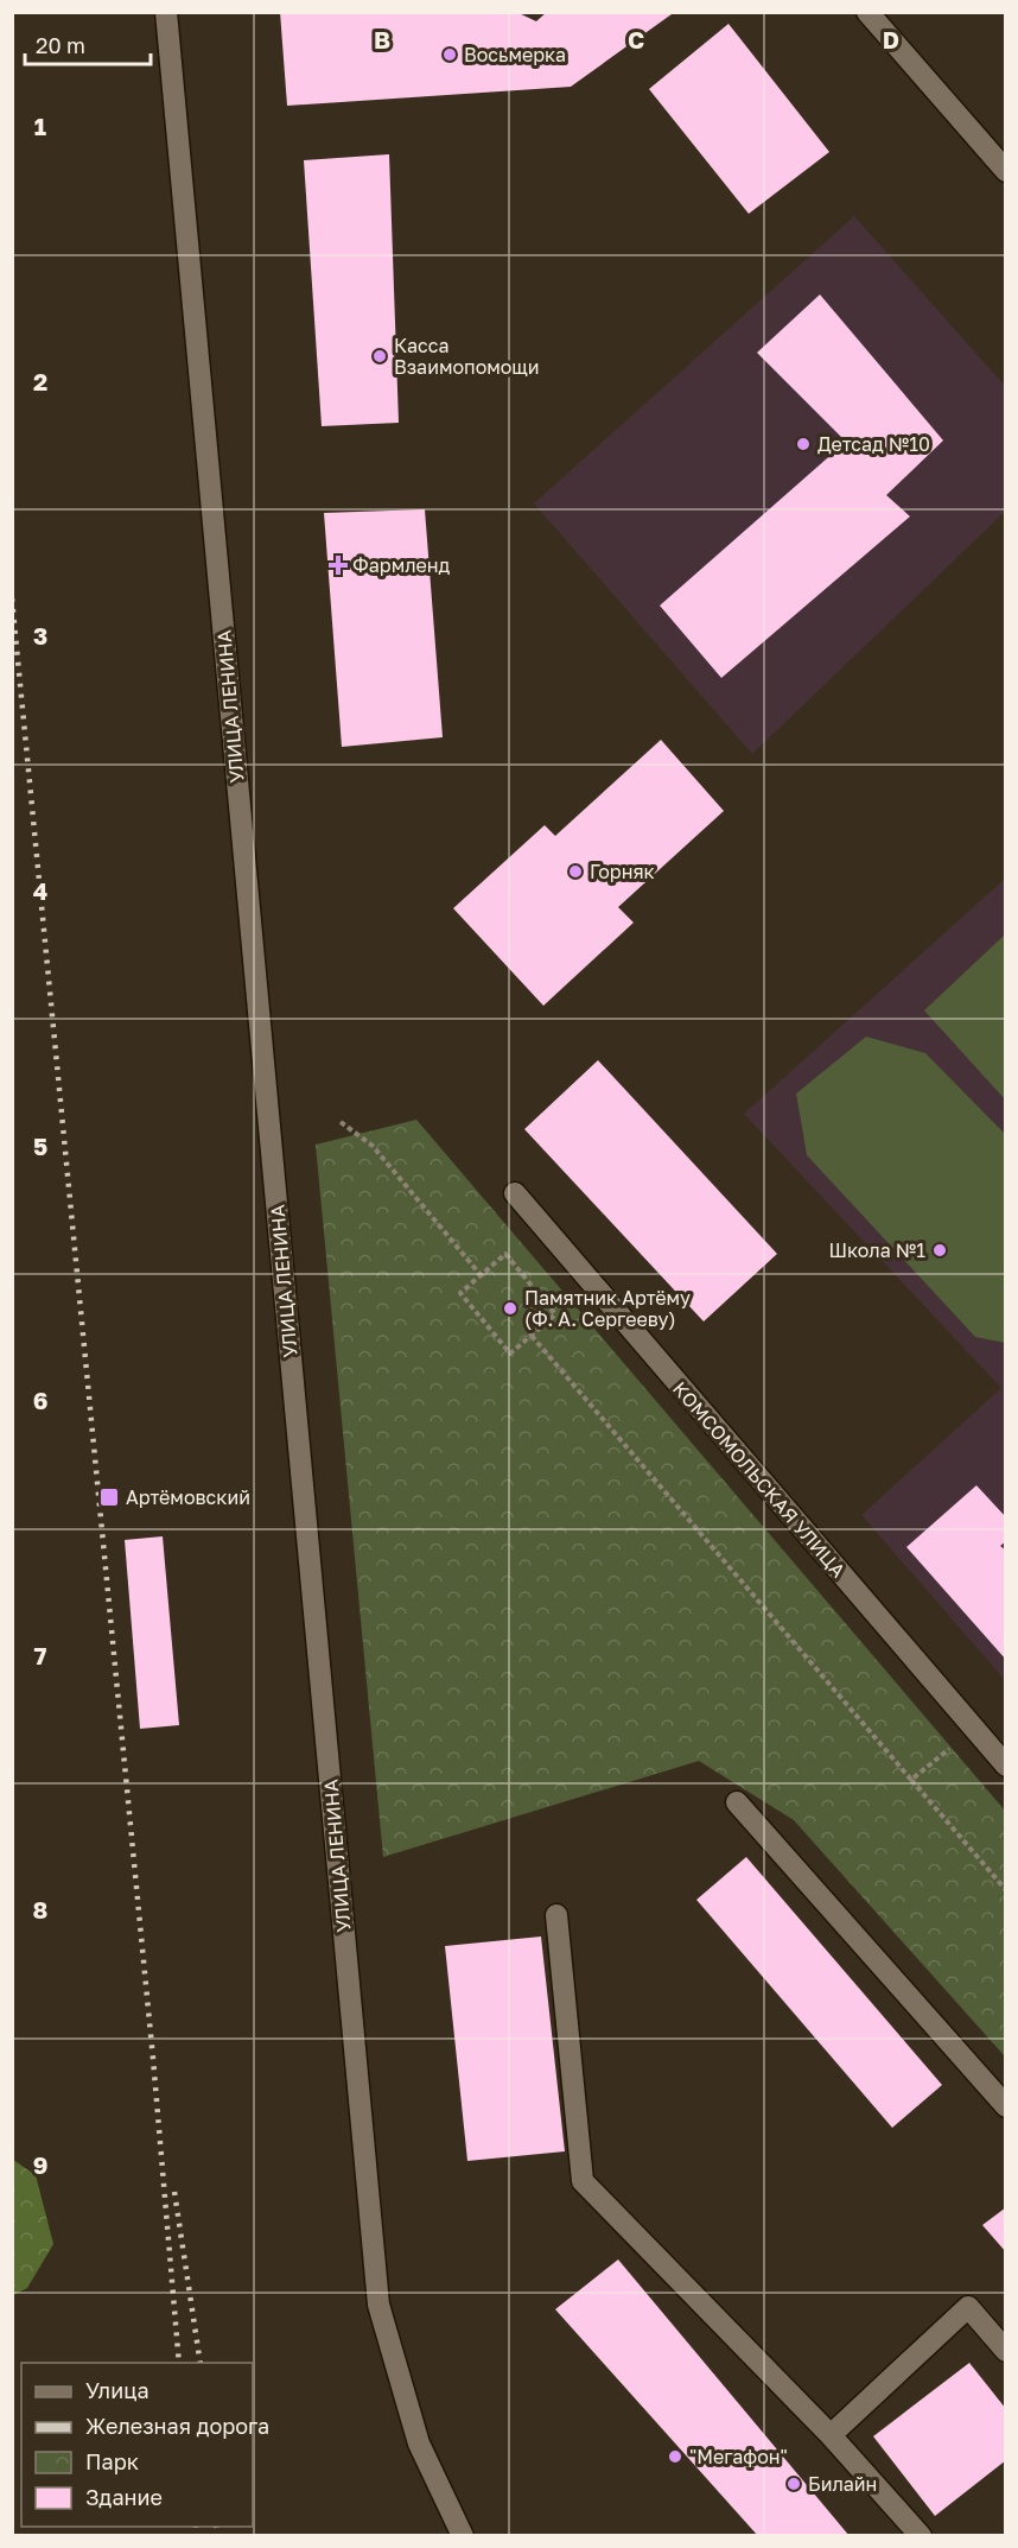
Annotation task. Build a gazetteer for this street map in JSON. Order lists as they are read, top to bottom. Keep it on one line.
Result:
{"streets":{"street":["УЛИЦА ЛЕНИНА","КОМСОМОЛЬСКАЯ УЛИЦА"]},"places":{"other":["Восьмерка","Касса Взаимопомощи","Детсад №10","Горняк","Школа №1","Памятник Артёму (Ф. А. Сергееву)","\"Мегафон\"","Билайн"],"health":["Фармленд"],"transit":["Артёмовский"]},"legend":["Улица","Железная дорога","Парк","Здание"],"scale_bar":"20 m","grid":{"columns":["B","C","D"],"rows":["1","2","3","4","5","6","7","8","9"]}}
